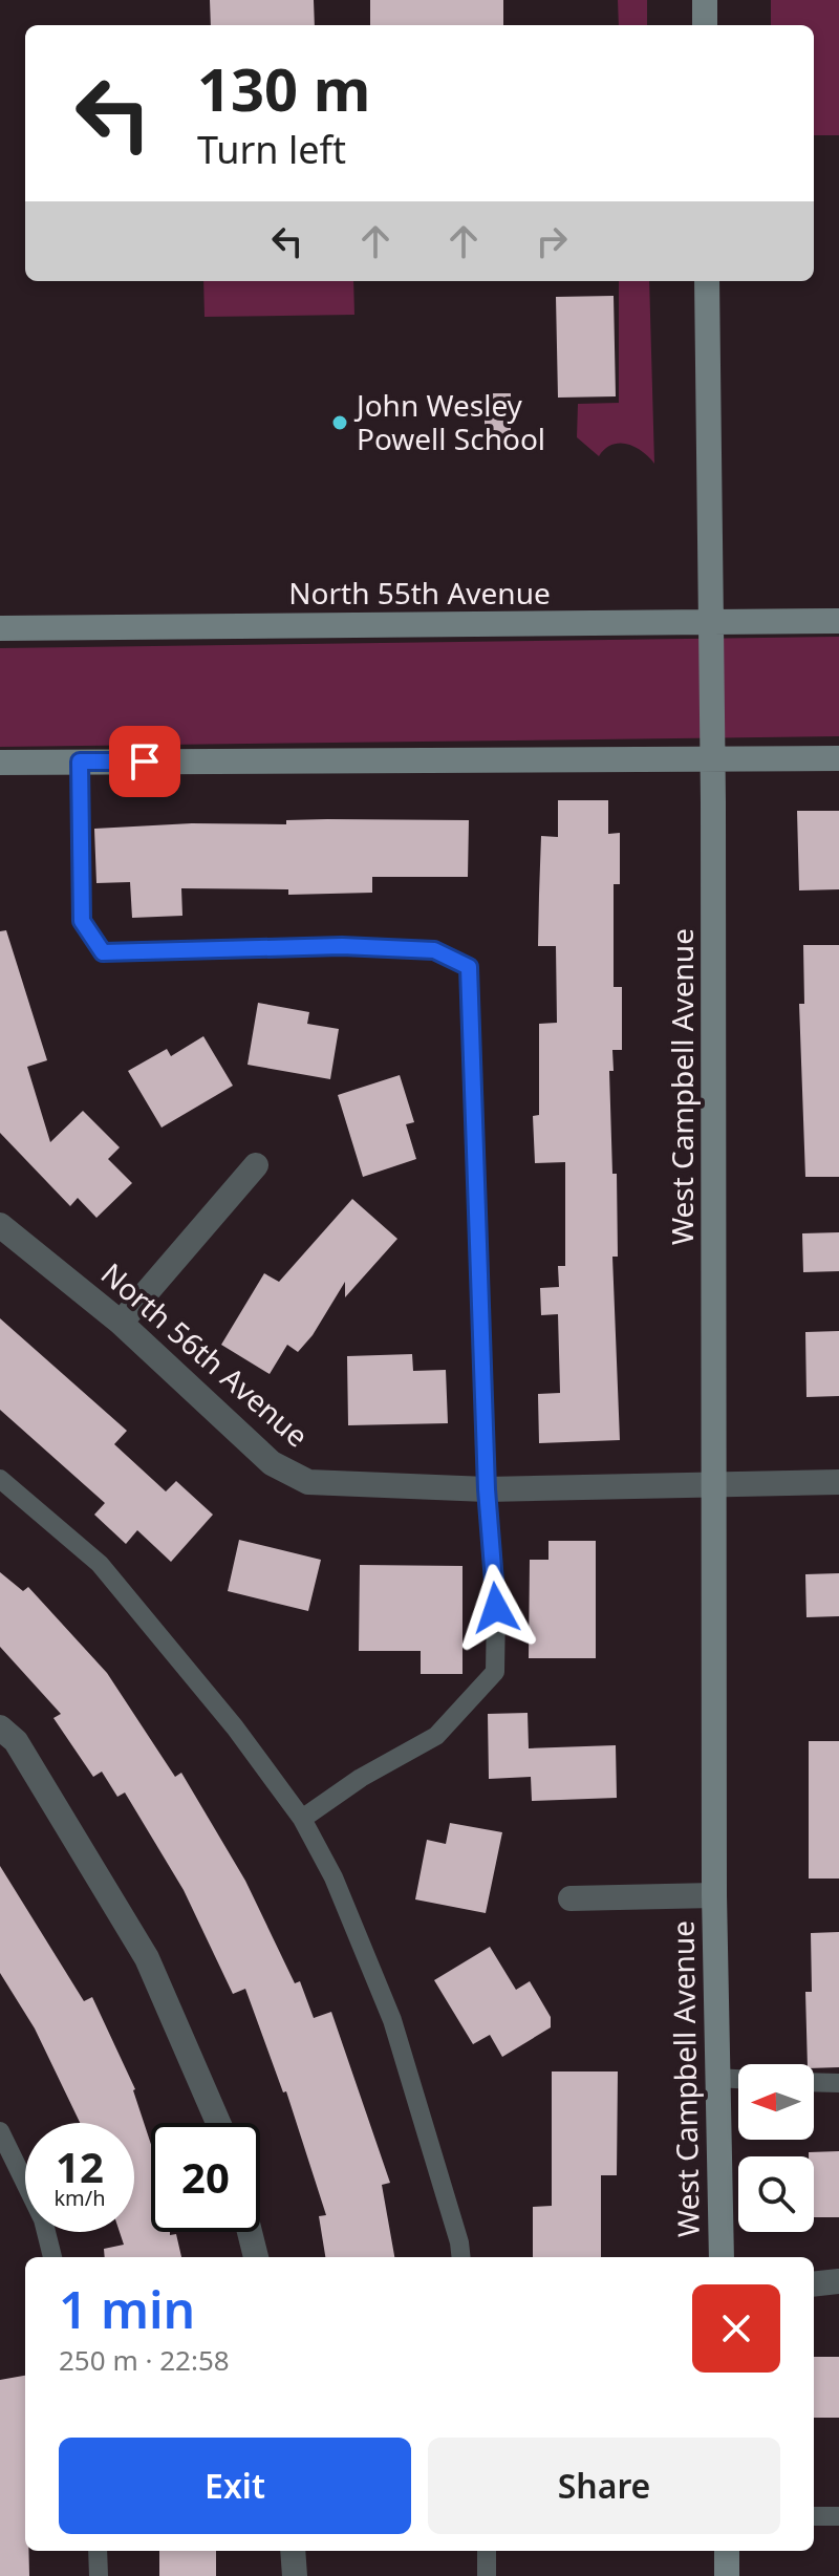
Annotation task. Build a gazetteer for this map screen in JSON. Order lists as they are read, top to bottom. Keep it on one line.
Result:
{"streets":{"street":["North 55th Avenue","West Campbell Avenue","North 56th Avenue"]},"crossings":[["North 55th Avenue","West Campbell Avenue"],["West Campbell Avenue","North 56th Avenue"]],"places":["John Wesley Powell School"],"north":"left","page":{"turn":["130 m","Turn left"],"speed":"12 km/h","limit":"20","heading":["1 min","250 m · 22:58"],"buttons":["Exit","Share"]}}
